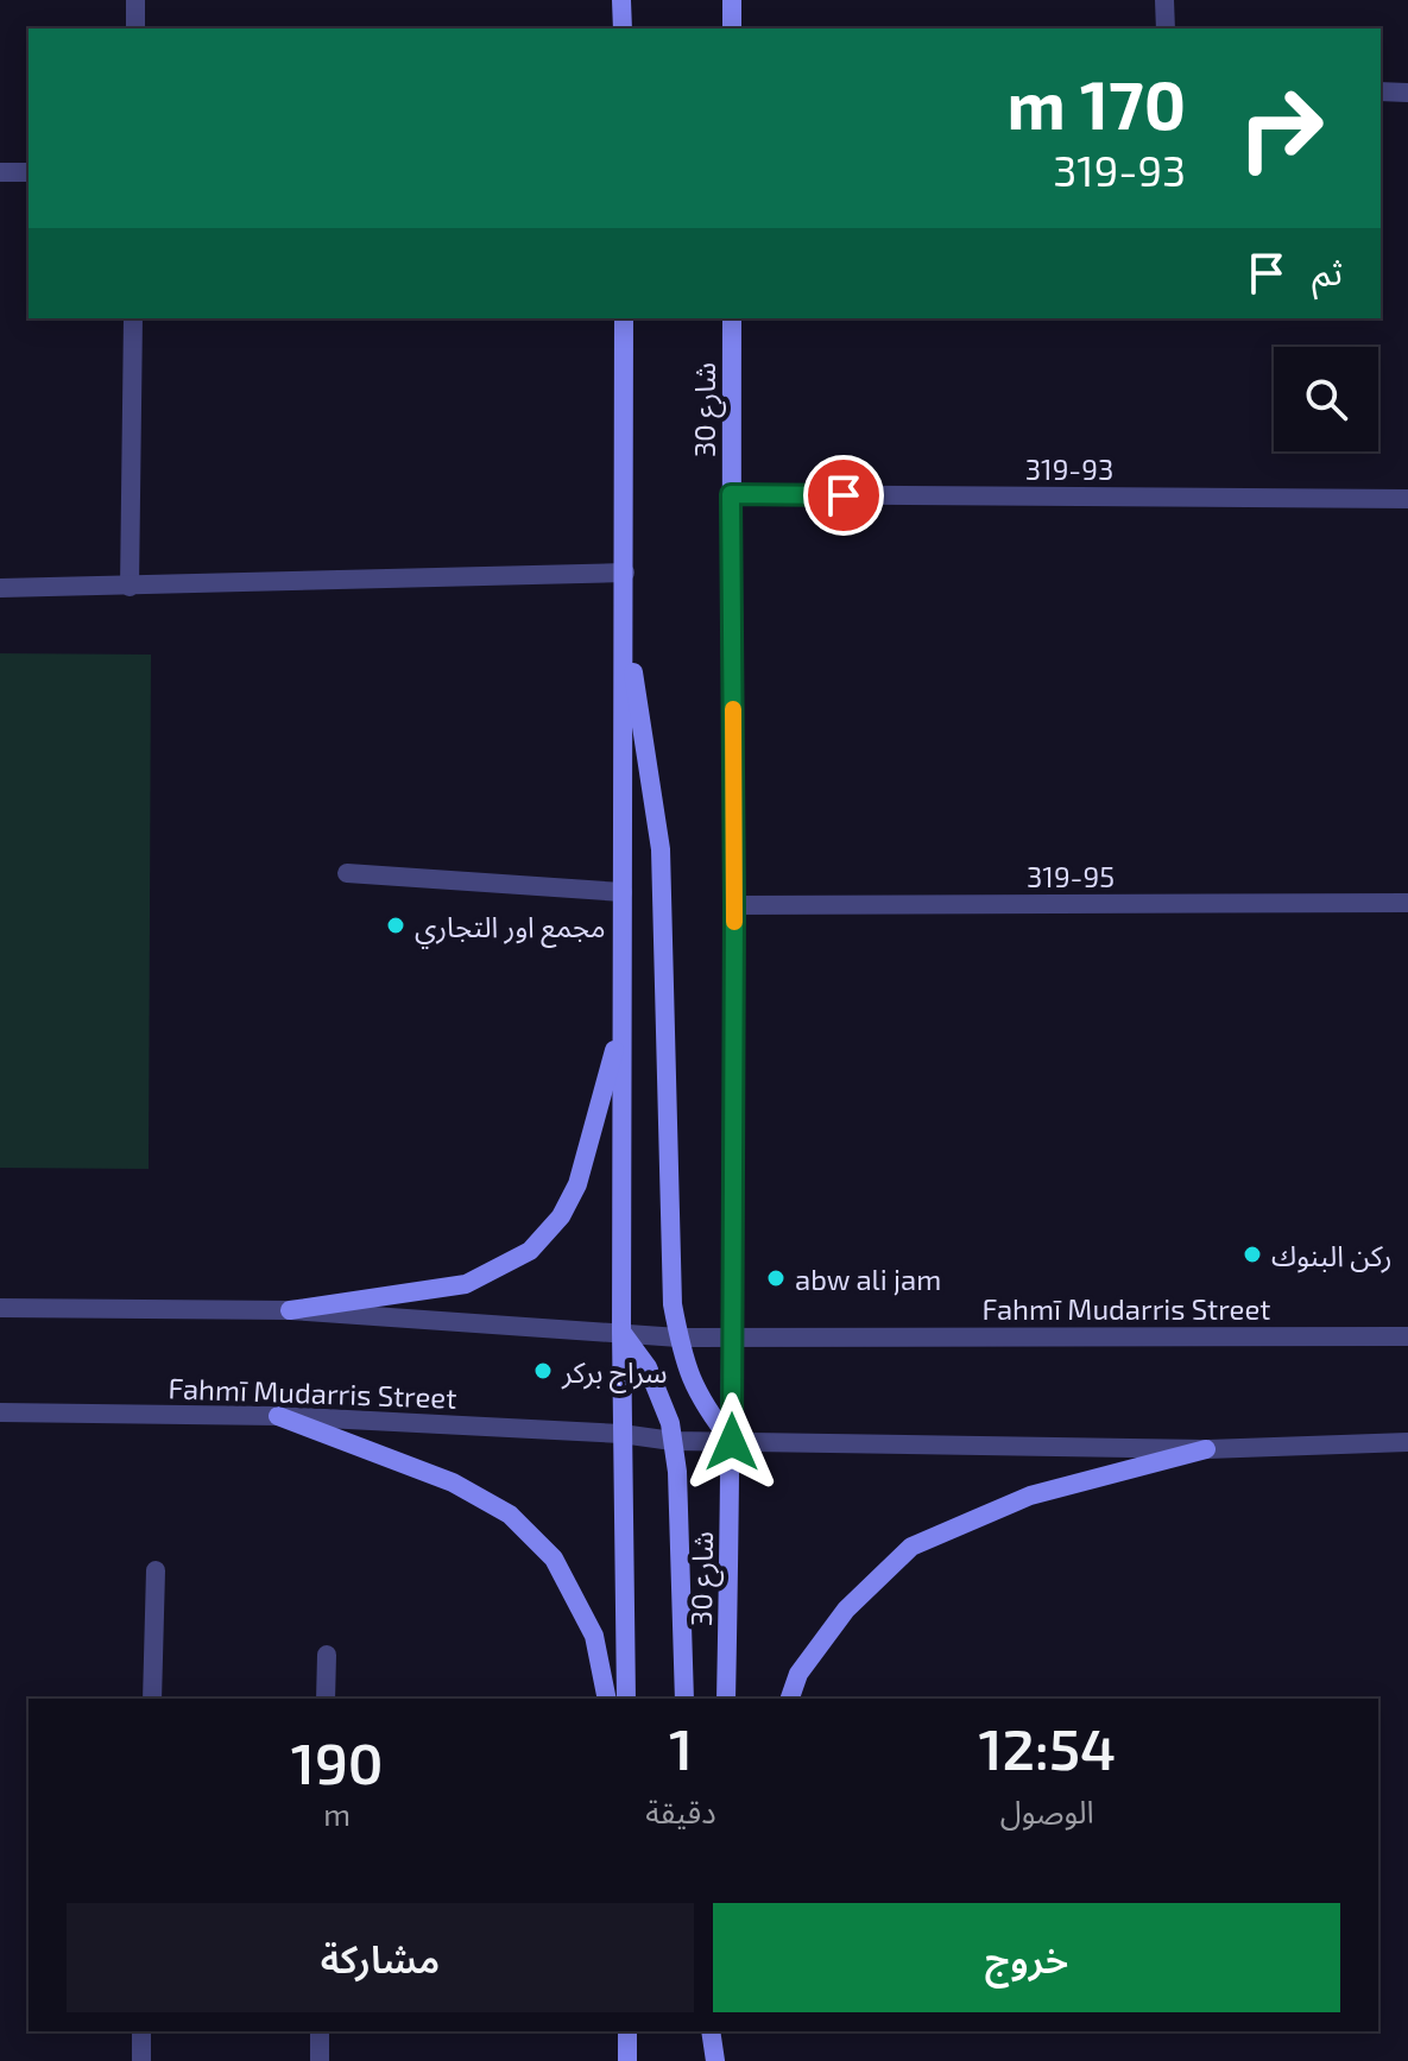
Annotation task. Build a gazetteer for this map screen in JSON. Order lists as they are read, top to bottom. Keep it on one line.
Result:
{"streets":{"main road":["شارع 30"],"street":["319-93","319-95","Fahmī Mudarris Street"]},"crossings":[["شارع 30","319-93"],["شارع 30","319-95"],["شارع 30","Fahmī Mudarris Street"]],"places":["مجمع اور التجاري","ركن البنوك","abw ali jam","سراج بركر"],"page":{"turn":["170 m","319-93"],"then":"ثم","eta":["12:54","الوصول","1","دقيقة","190","m"],"buttons":["خروج","مشاركة"]}}
